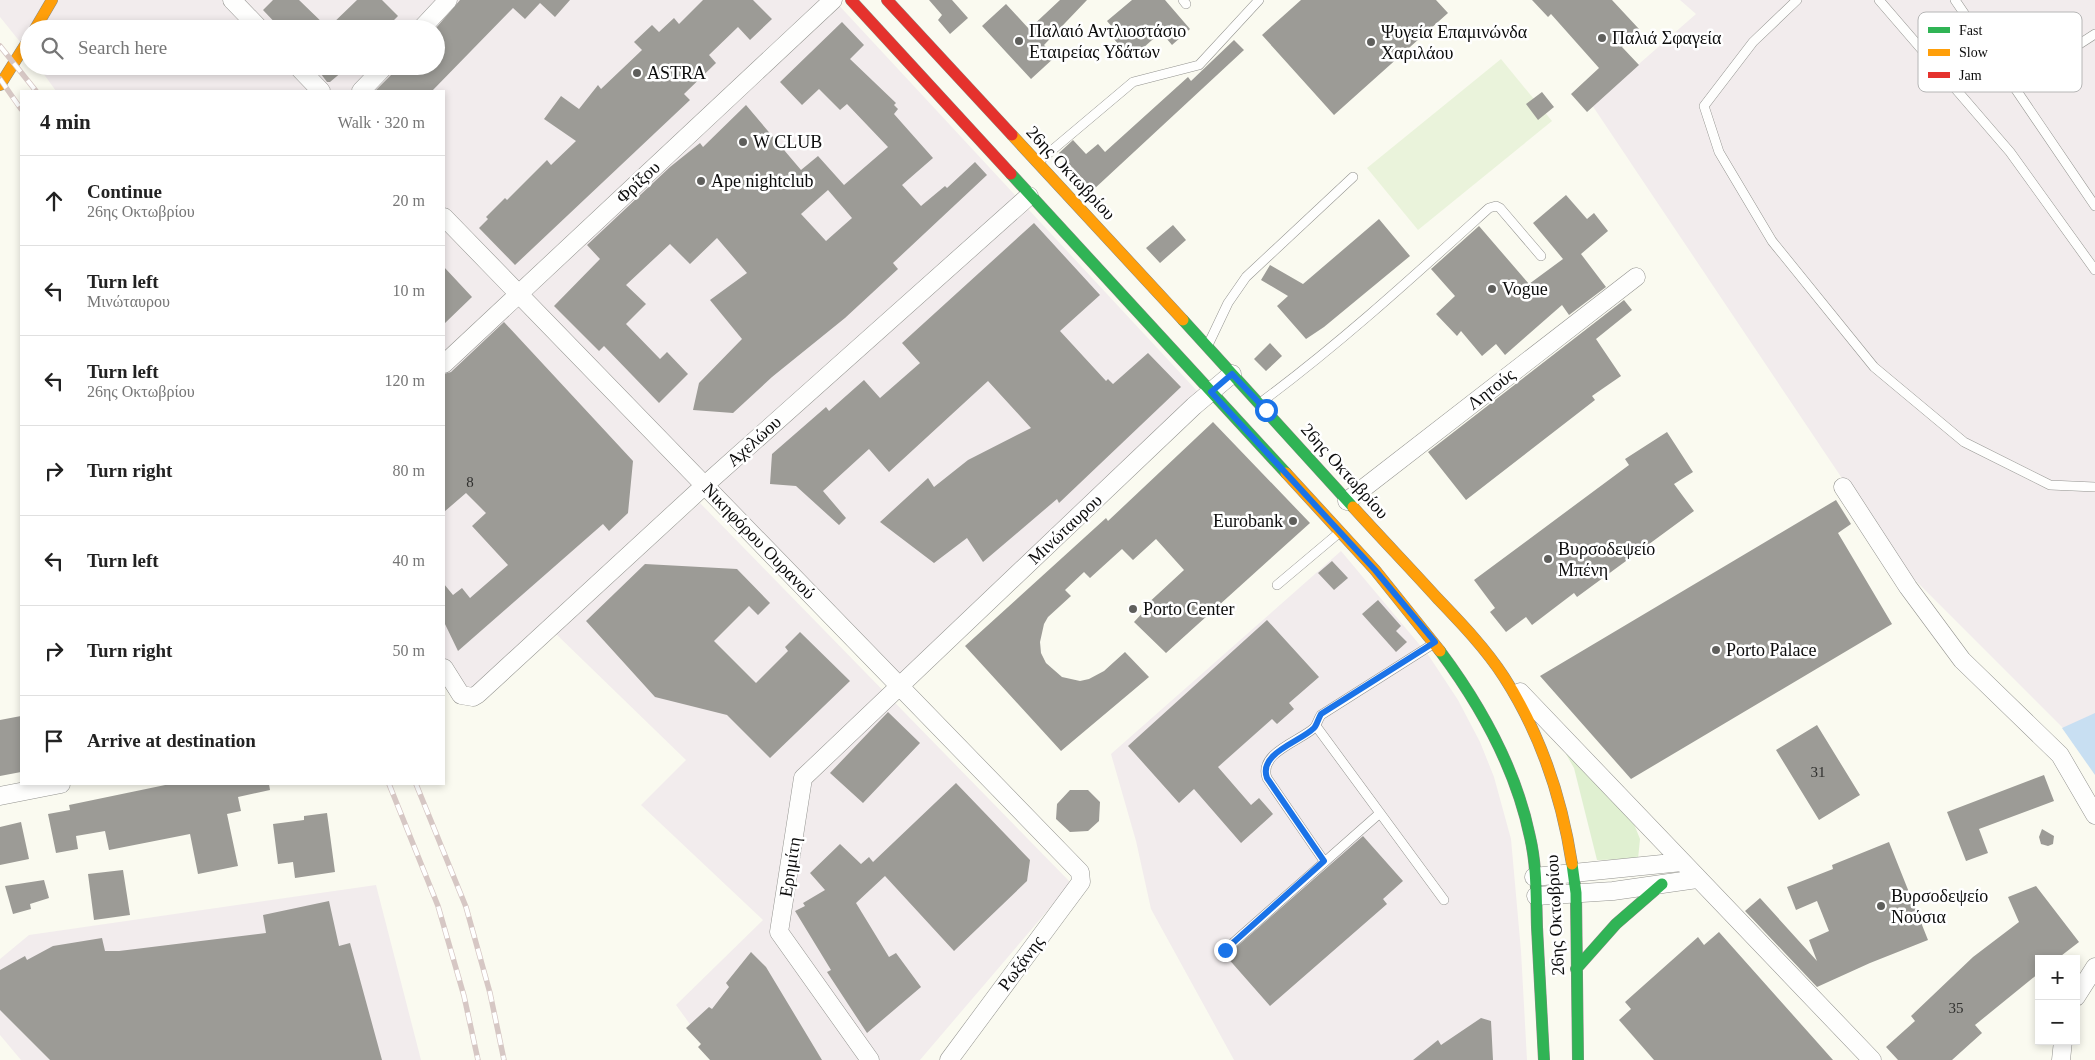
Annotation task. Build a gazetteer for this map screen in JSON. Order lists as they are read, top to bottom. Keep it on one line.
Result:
{"streets":{"main road":["26ης Οκτωβρίου"],"street":["Φρίξου","Λητούς","Αχελώου","Μινώταυρου","Νικηφόρου Ουρανού","Ερημίτη","Ρωξάνης"]},"crossings":[["26ης Οκτωβρίου","Λητούς"],["26ης Οκτωβρίου","Αχελώου"],["26ης Οκτωβρίου","Μινώταυρου"],["Φρίξου","Νικηφόρου Ουρανού"],["Αχελώου","Νικηφόρου Ουρανού"],["Μινώταυρου","Νικηφόρου Ουρανού"],["Μινώταυρου","Ερημίτη"],["Νικηφόρου Ουρανού","Ερημίτη"],["Νικηφόρου Ουρανού","Ρωξάνης"]],"places":["Παλιά Σφαγεία","Παλαιό Αντλιοστάσιο Εταιρείας Υδάτων","Ψυγεία Επαμινώνδα Χαριλάου","ASTRA","W CLUB","Ape nightclub","Vogue","Eurobank","Βυρσοδεψείο Μπένη","Porto Center","Porto Palace","Βυρσοδεψείο Νούσια"],"house_numbers":["8","31","35"],"legend":["Fast","Slow","Jam"],"page":{"search":"Search here","heading":["4 min","Walk · 320 m"],"list":[["Continue","26ης Οκτωβρίου","20 m"],["Turn left","Μινώταυρου","10 m"],["Turn left","26ης Οκτωβρίου","120 m"],["Turn right","80 m"],["Turn left","40 m"],["Turn right","50 m"],"Arrive at destination"],"map_buttons":["+","−"]}}
